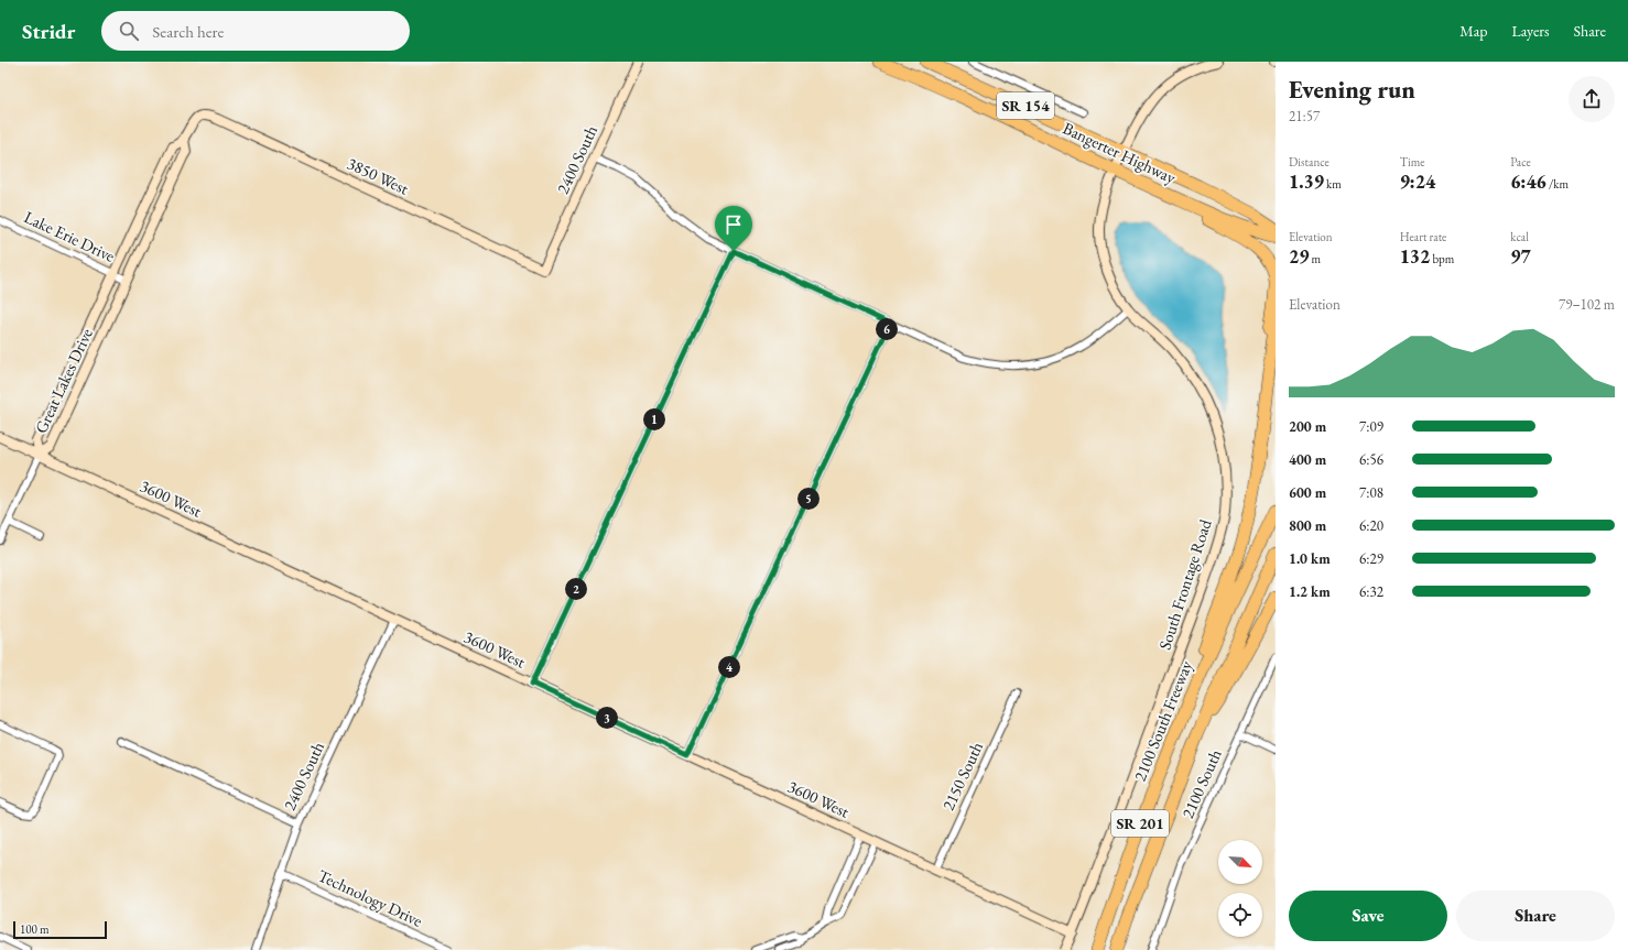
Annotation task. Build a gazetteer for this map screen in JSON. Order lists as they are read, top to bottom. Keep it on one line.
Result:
{"streets":{"highway":["SR 154","Bangerter Highway","2100 South Freeway","SR 201"],"street":["2400 South","3850 West","Lake Erie Drive","Great Lakes Drive","3600 West","South Frontage Road","2150 South","2100 South","Technology Drive"]},"crossings":[["Bangerter Highway","South Frontage Road"],["2400 South","3850 West"],["2400 South","3600 West"],["2400 South","Technology Drive"],["3850 West","Great Lakes Drive"],["Lake Erie Drive","Great Lakes Drive"],["Great Lakes Drive","3600 West"],["3600 West","South Frontage Road"],["3600 West","2150 South"]],"scale_bar":"100 m","north":"bottom right","page":{"header":"Stridr","search":"Search here","nav":["Map","Layers","Share"],"heading":["Evening run","21:57"],"stats":[["Distance","1.39 km"],["Time","9:24"],["Pace","6:46 /km"],["Elevation","29 m"],["Heart rate","132 bpm"],["kcal","97"]],"chart":["Elevation","79–102 m"],"pins":["6","1","5","2","4","3"],"list":[{"name":"200 m","note":"7:09"},{"name":"400 m","note":"6:56"},{"name":"600 m","note":"7:08"},{"name":"800 m","note":"6:20"},{"name":"1.0 km","note":"6:29"},{"name":"1.2 km","note":"6:32"}],"buttons":["Save","Share"],"scale":"100 m"}}
